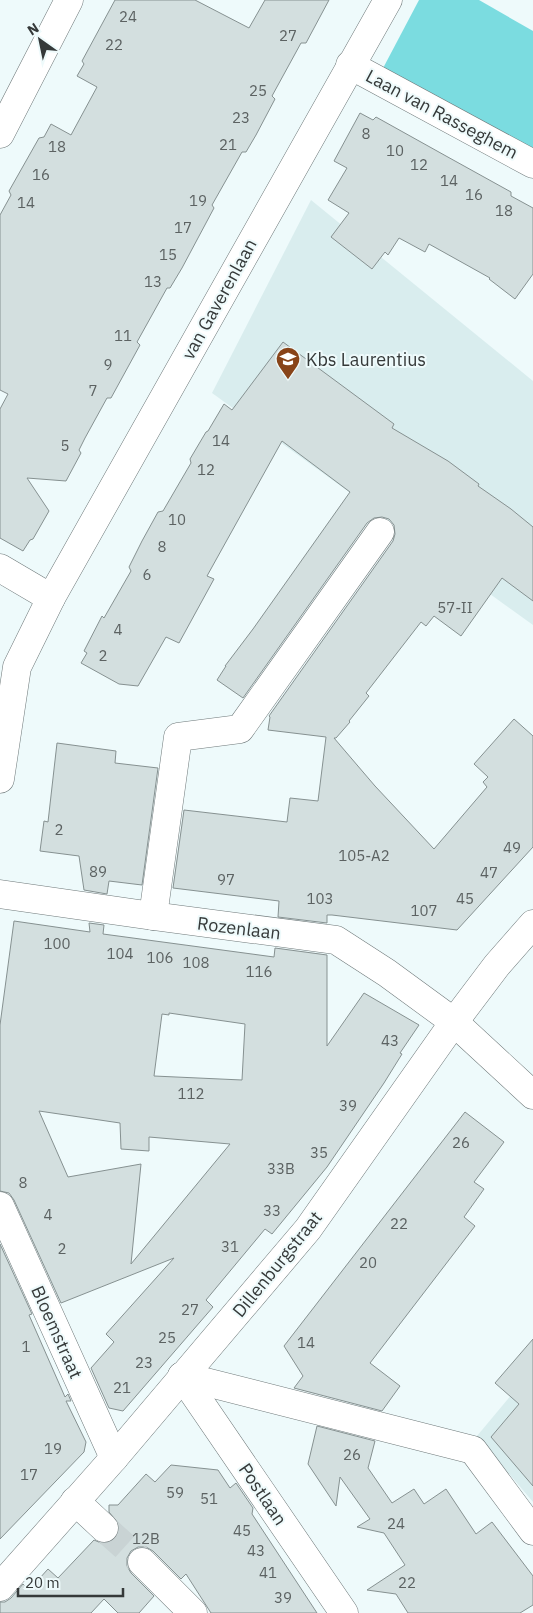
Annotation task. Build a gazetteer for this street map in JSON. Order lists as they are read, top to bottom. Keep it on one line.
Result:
{"streets":{"street":["Laan van Rasseghem","van Gaverenlaan","Rozenlaan","Dillenburgstraat","Bloemstraat","Postlaan"]},"crossings":[["Laan van Rasseghem","van Gaverenlaan"],["Rozenlaan","Dillenburgstraat"],["Dillenburgstraat","Bloemstraat"],["Dillenburgstraat","Postlaan"]],"places":{"school or university":["Kbs Laurentius"]},"house_numbers":["24","27","22","25","23","8","21","18","10","12","16","14","16","19","14","18","17","15","13","11","9","7","14","5","12","10","8","6","57-II","4","2","2","49","105-A2","89","47","97","103","45","107","100","104","106","108","116","43","112","39","26","35","33B","8","33","4","22","31","2","20","27","25","14","1","23","21","19","26","17","59","51","24","45","12B","43","41","22","39"],"scale_bar":"20 m","north":"top left"}
